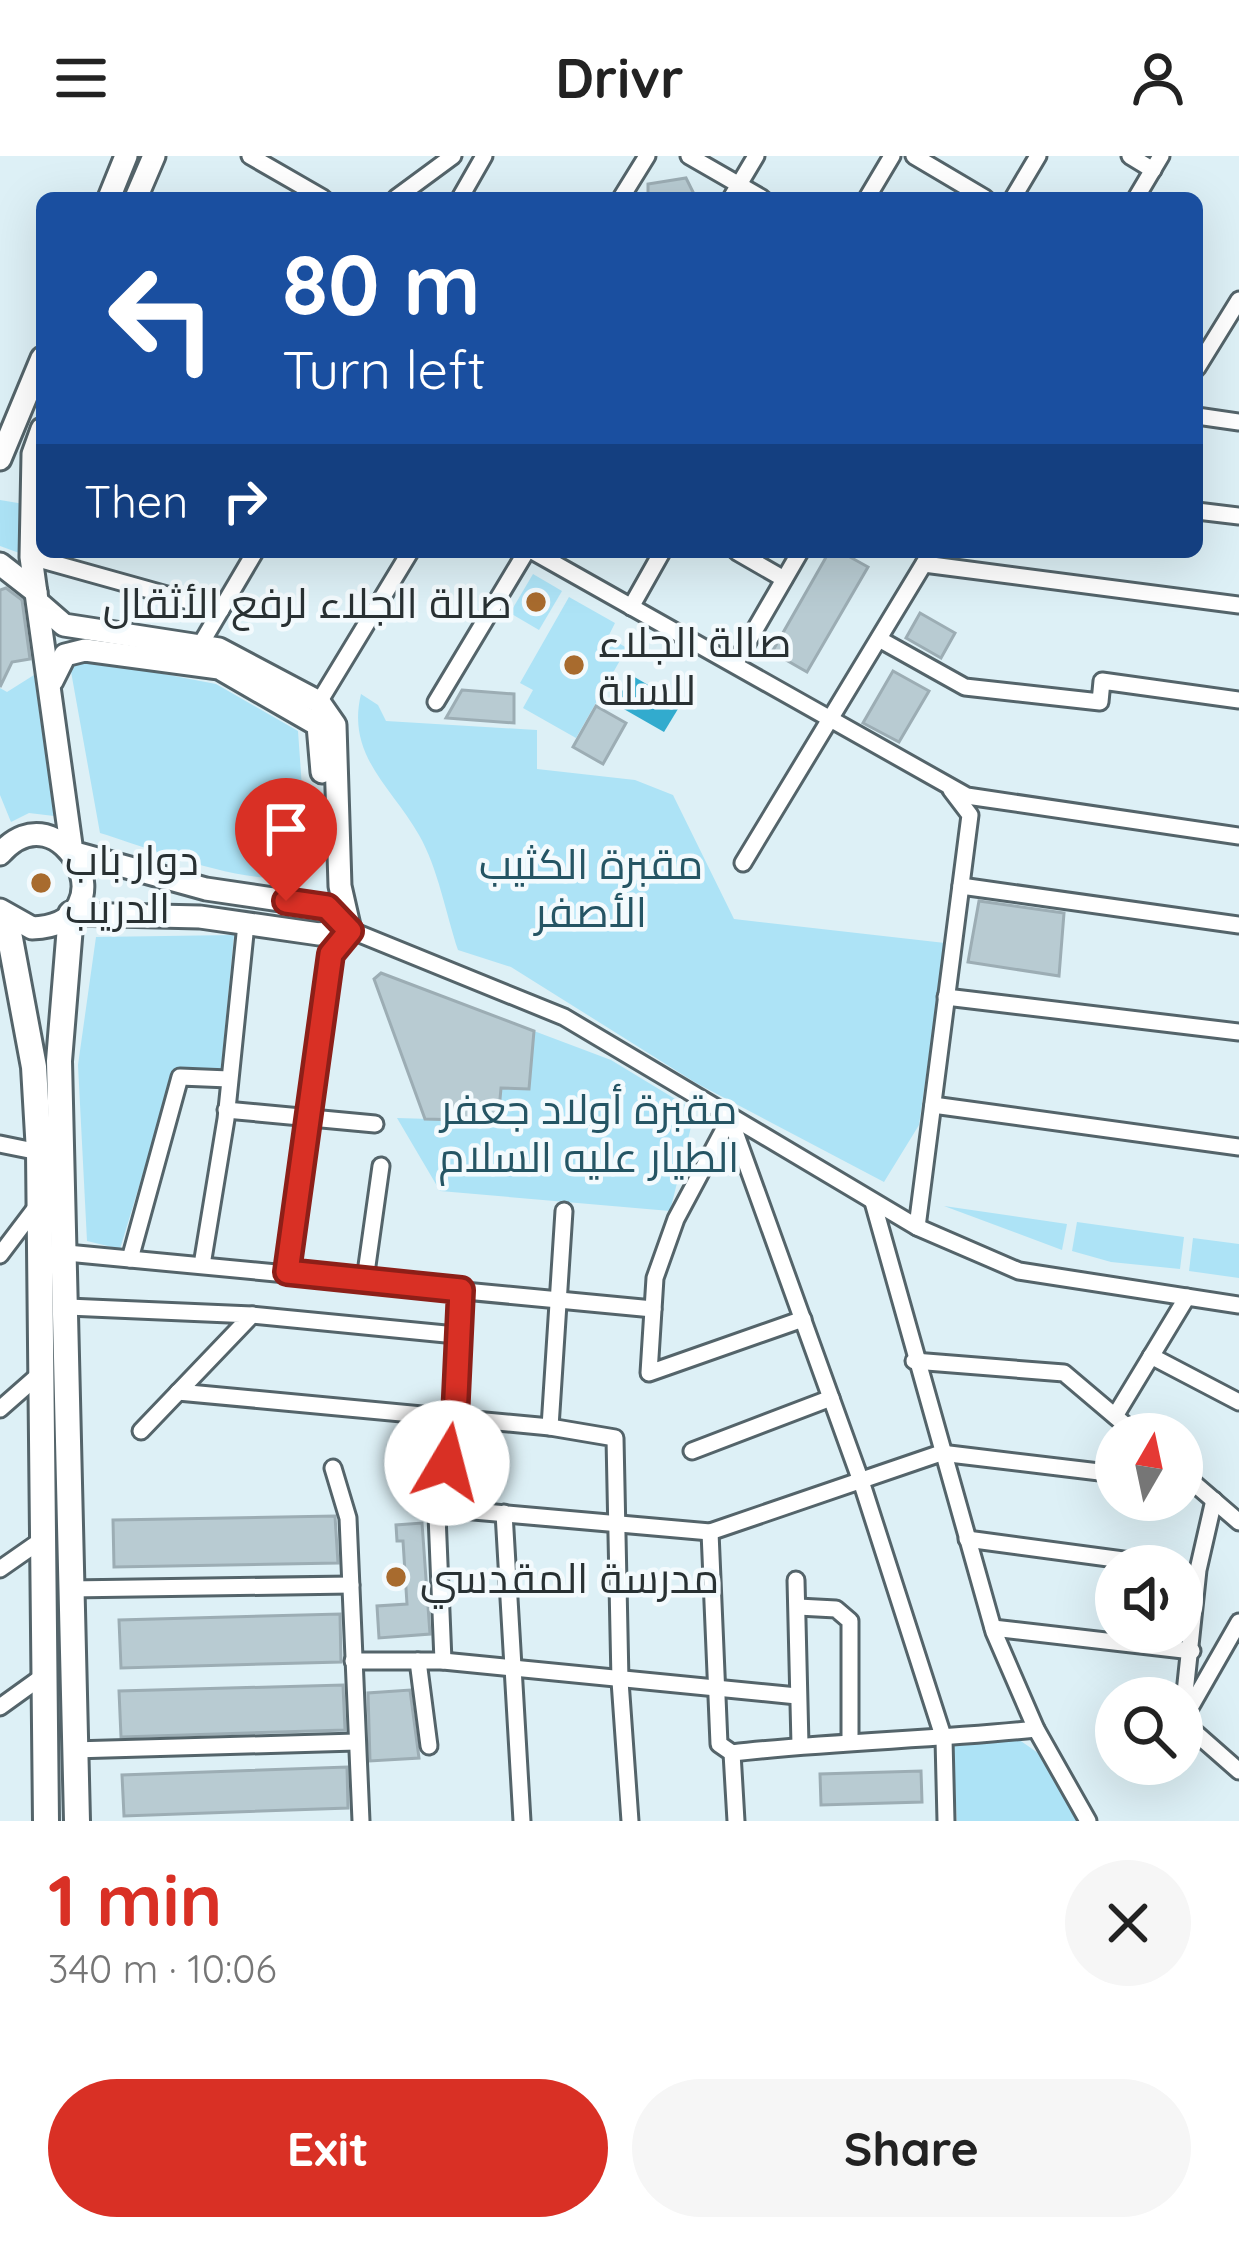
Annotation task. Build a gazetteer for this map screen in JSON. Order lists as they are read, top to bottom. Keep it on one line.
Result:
{"parks":["مقبرة الكثيب الأصفر","مقبرة أولاد جعفر الطيار عليه السلام"],"places":["صالة الجلاء لرفع الأثقال","صالة الجلاء للسلة","دوار باب الدريب","مدرسة المقدسي"],"north":"top","page":{"header":"Drivr","turn":["80 m","Turn left"],"then":"Then","heading":["1 min","340 m · 10:06"],"buttons":["Exit","Share"]}}
